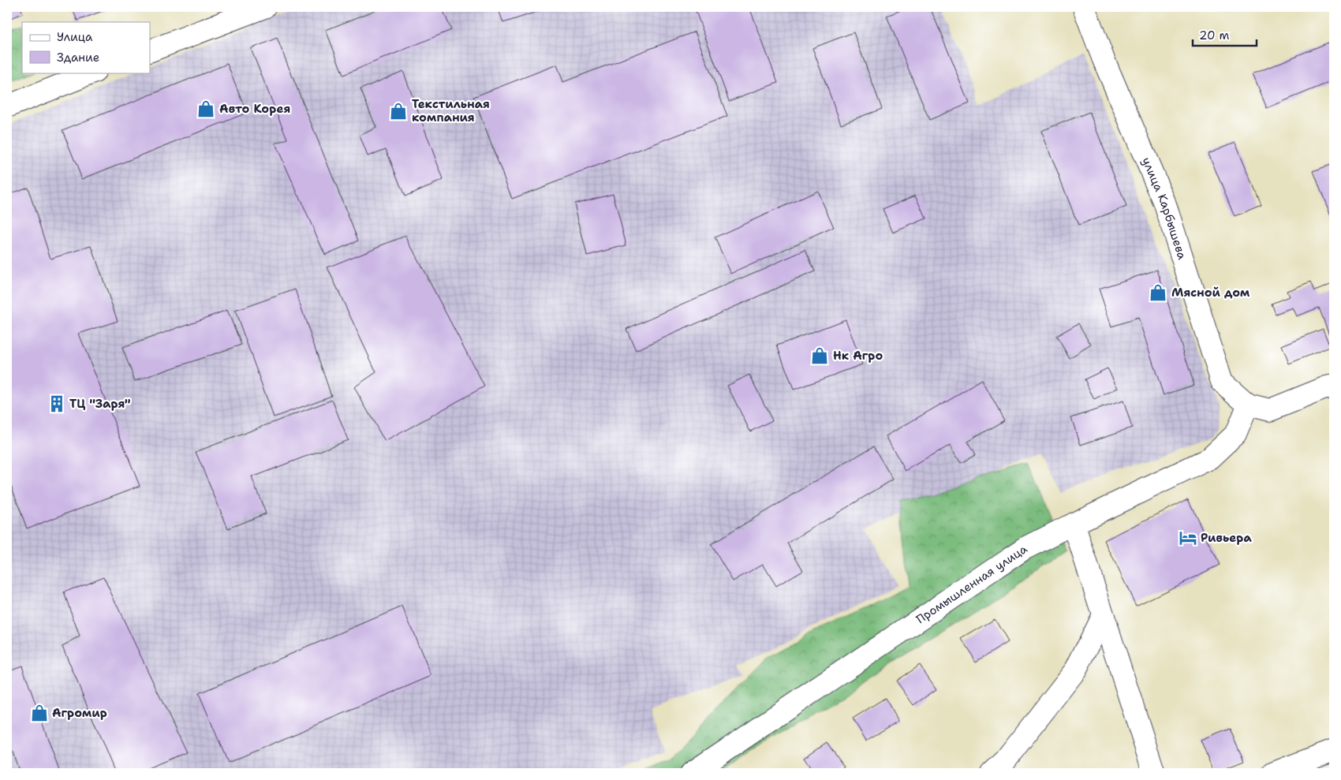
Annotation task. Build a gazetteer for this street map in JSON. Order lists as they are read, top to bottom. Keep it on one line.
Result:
{"streets":{"street":["улица Карбышева","Промышленная улица"]},"crossings":[["улица Карбышева","Промышленная улица"]],"places":{"shop":["Авто Корея","Текстильная компания","Мясной дом","Нк Агро","Агромир"],"building":["ТЦ \"Заря\""],"hotel":["Ривьера"]},"legend":["Улица","Здание"],"scale_bar":"20 m"}
